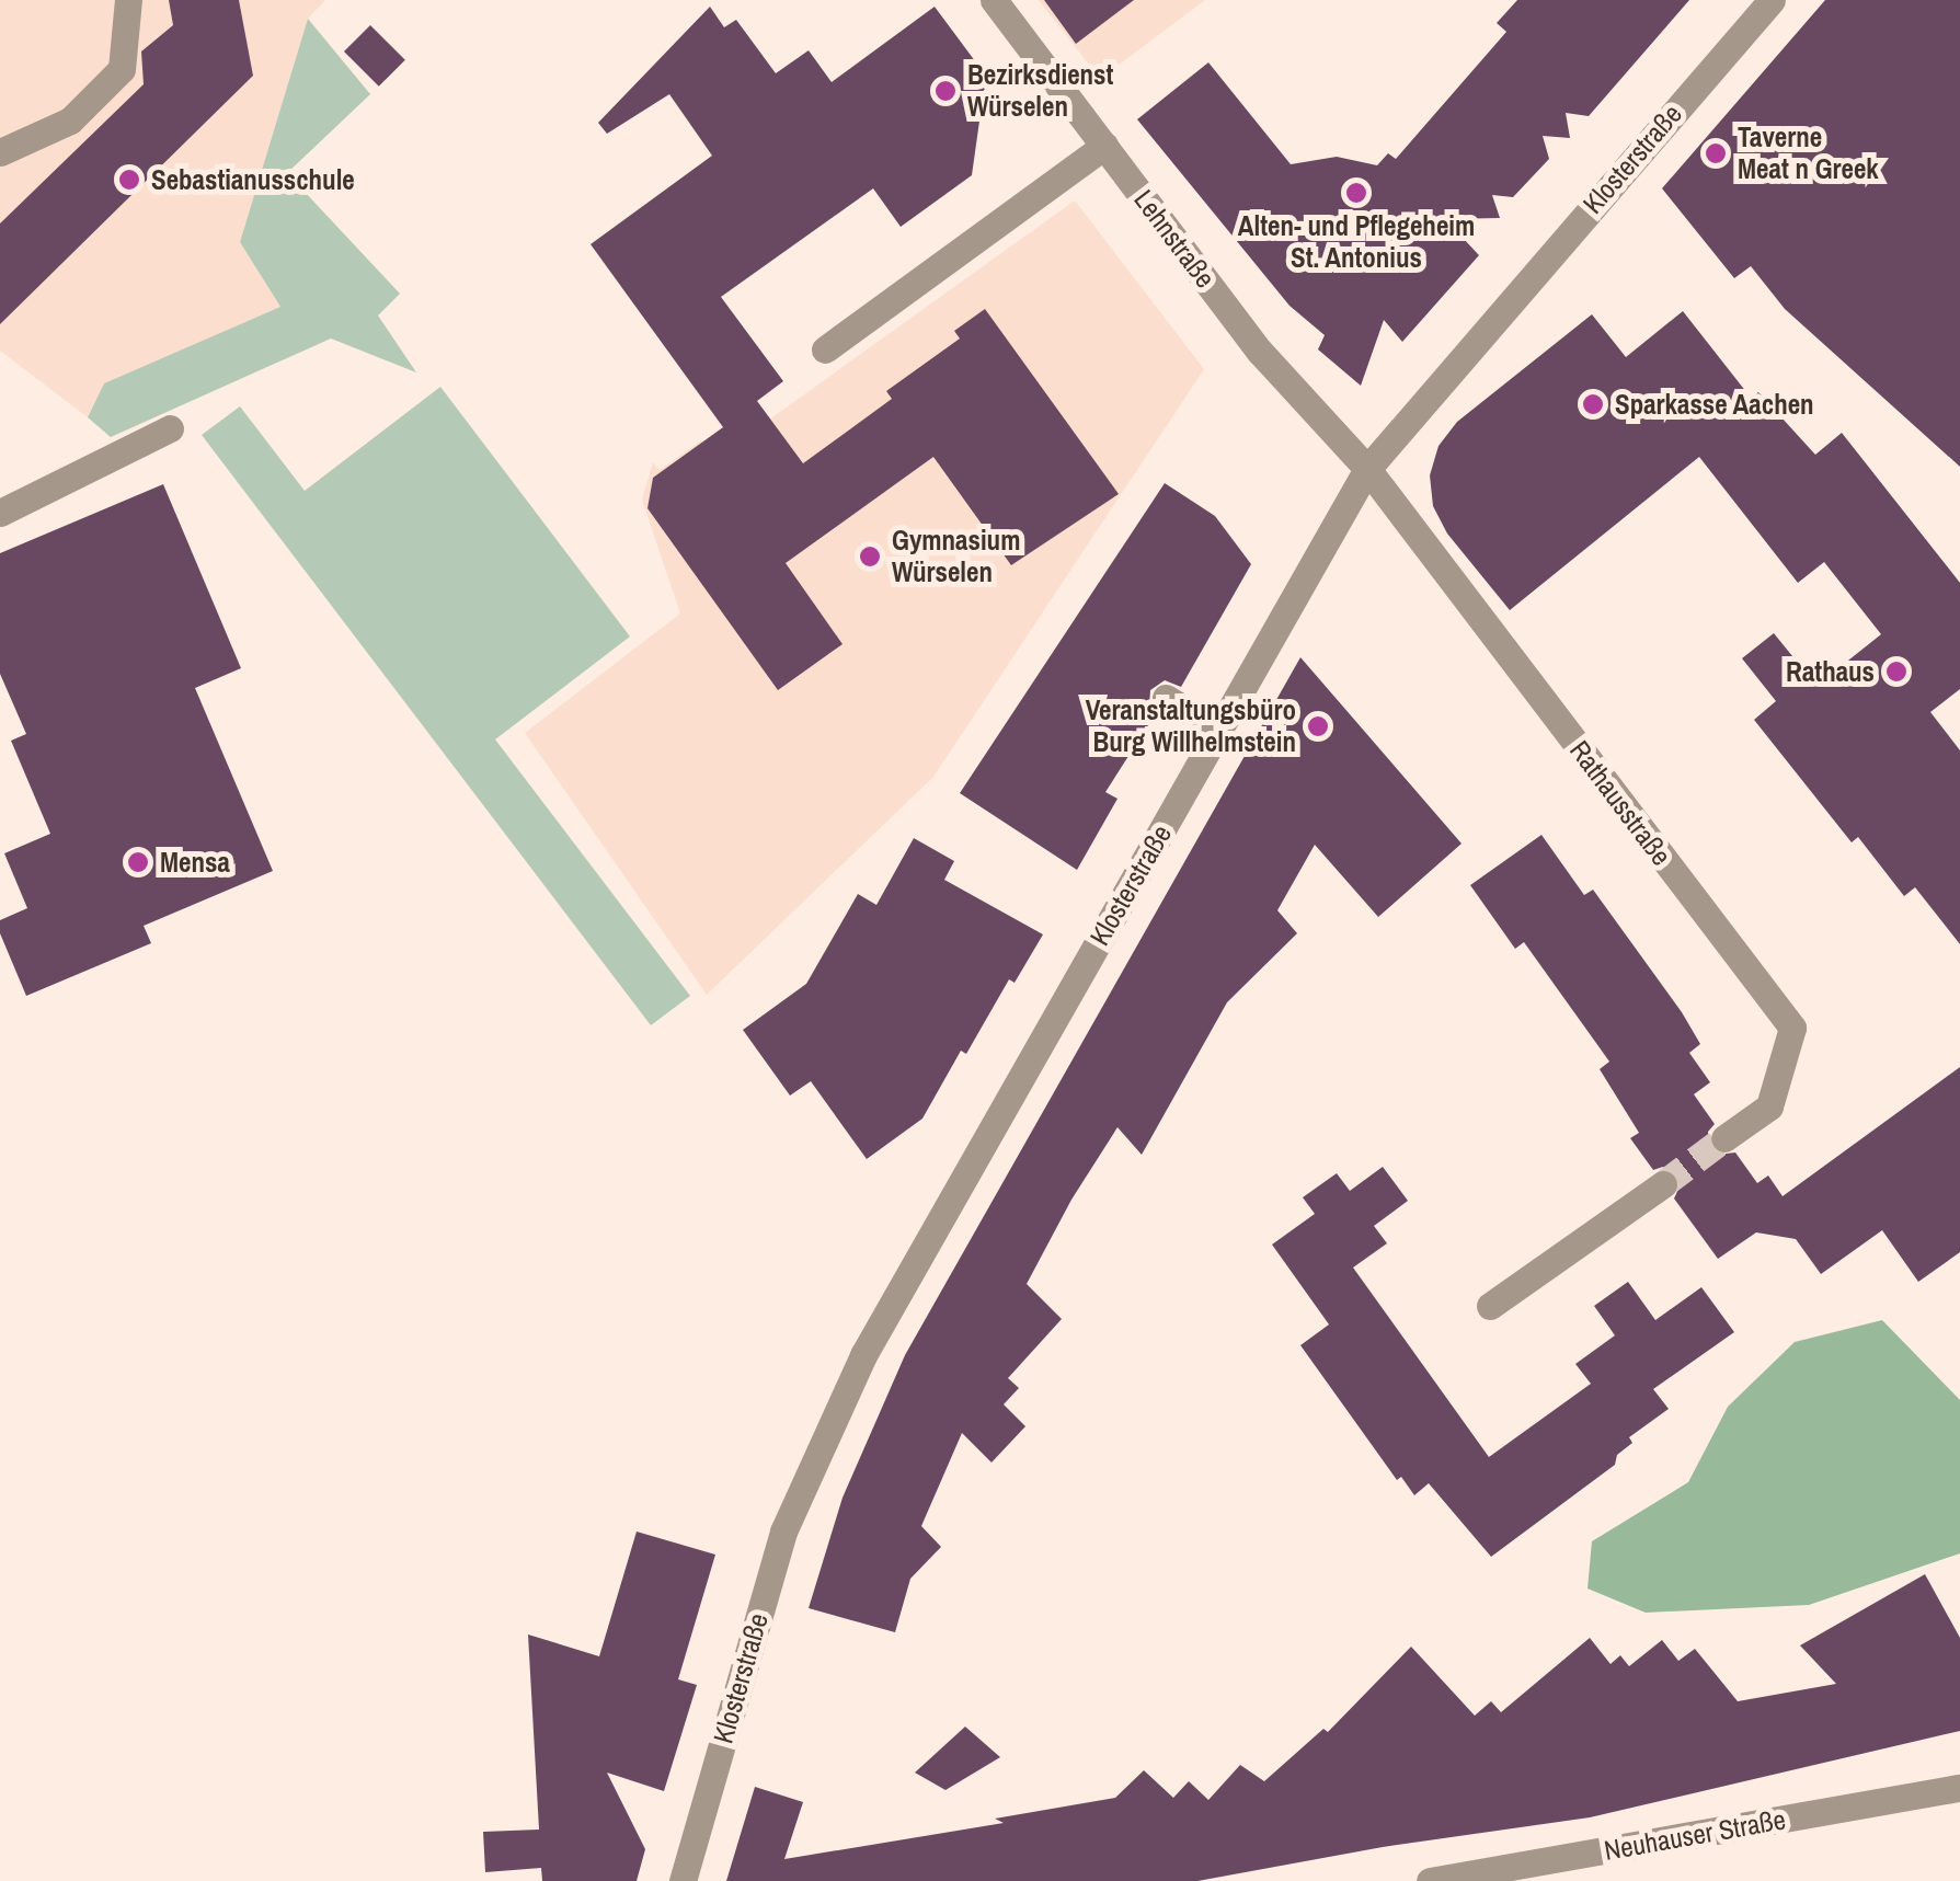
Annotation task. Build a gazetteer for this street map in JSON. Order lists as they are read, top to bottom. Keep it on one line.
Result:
{"streets":{"street":["Klosterstraße","Lehnstraße","Rathausstraße","Neuhauser Straße"]},"crossings":[["Klosterstraße","Lehnstraße"],["Klosterstraße","Rathausstraße"],["Lehnstraße","Rathausstraße"]],"places":["Bezirksdienst Würselen","Taverne Meat n Greek","Sebastianusschule","Alten- und Pflegeheim St. Antonius","Sparkasse Aachen","Gymnasium Würselen","Rathaus","Veranstaltungsbüro Burg Willhelmstein","Mensa"]}
